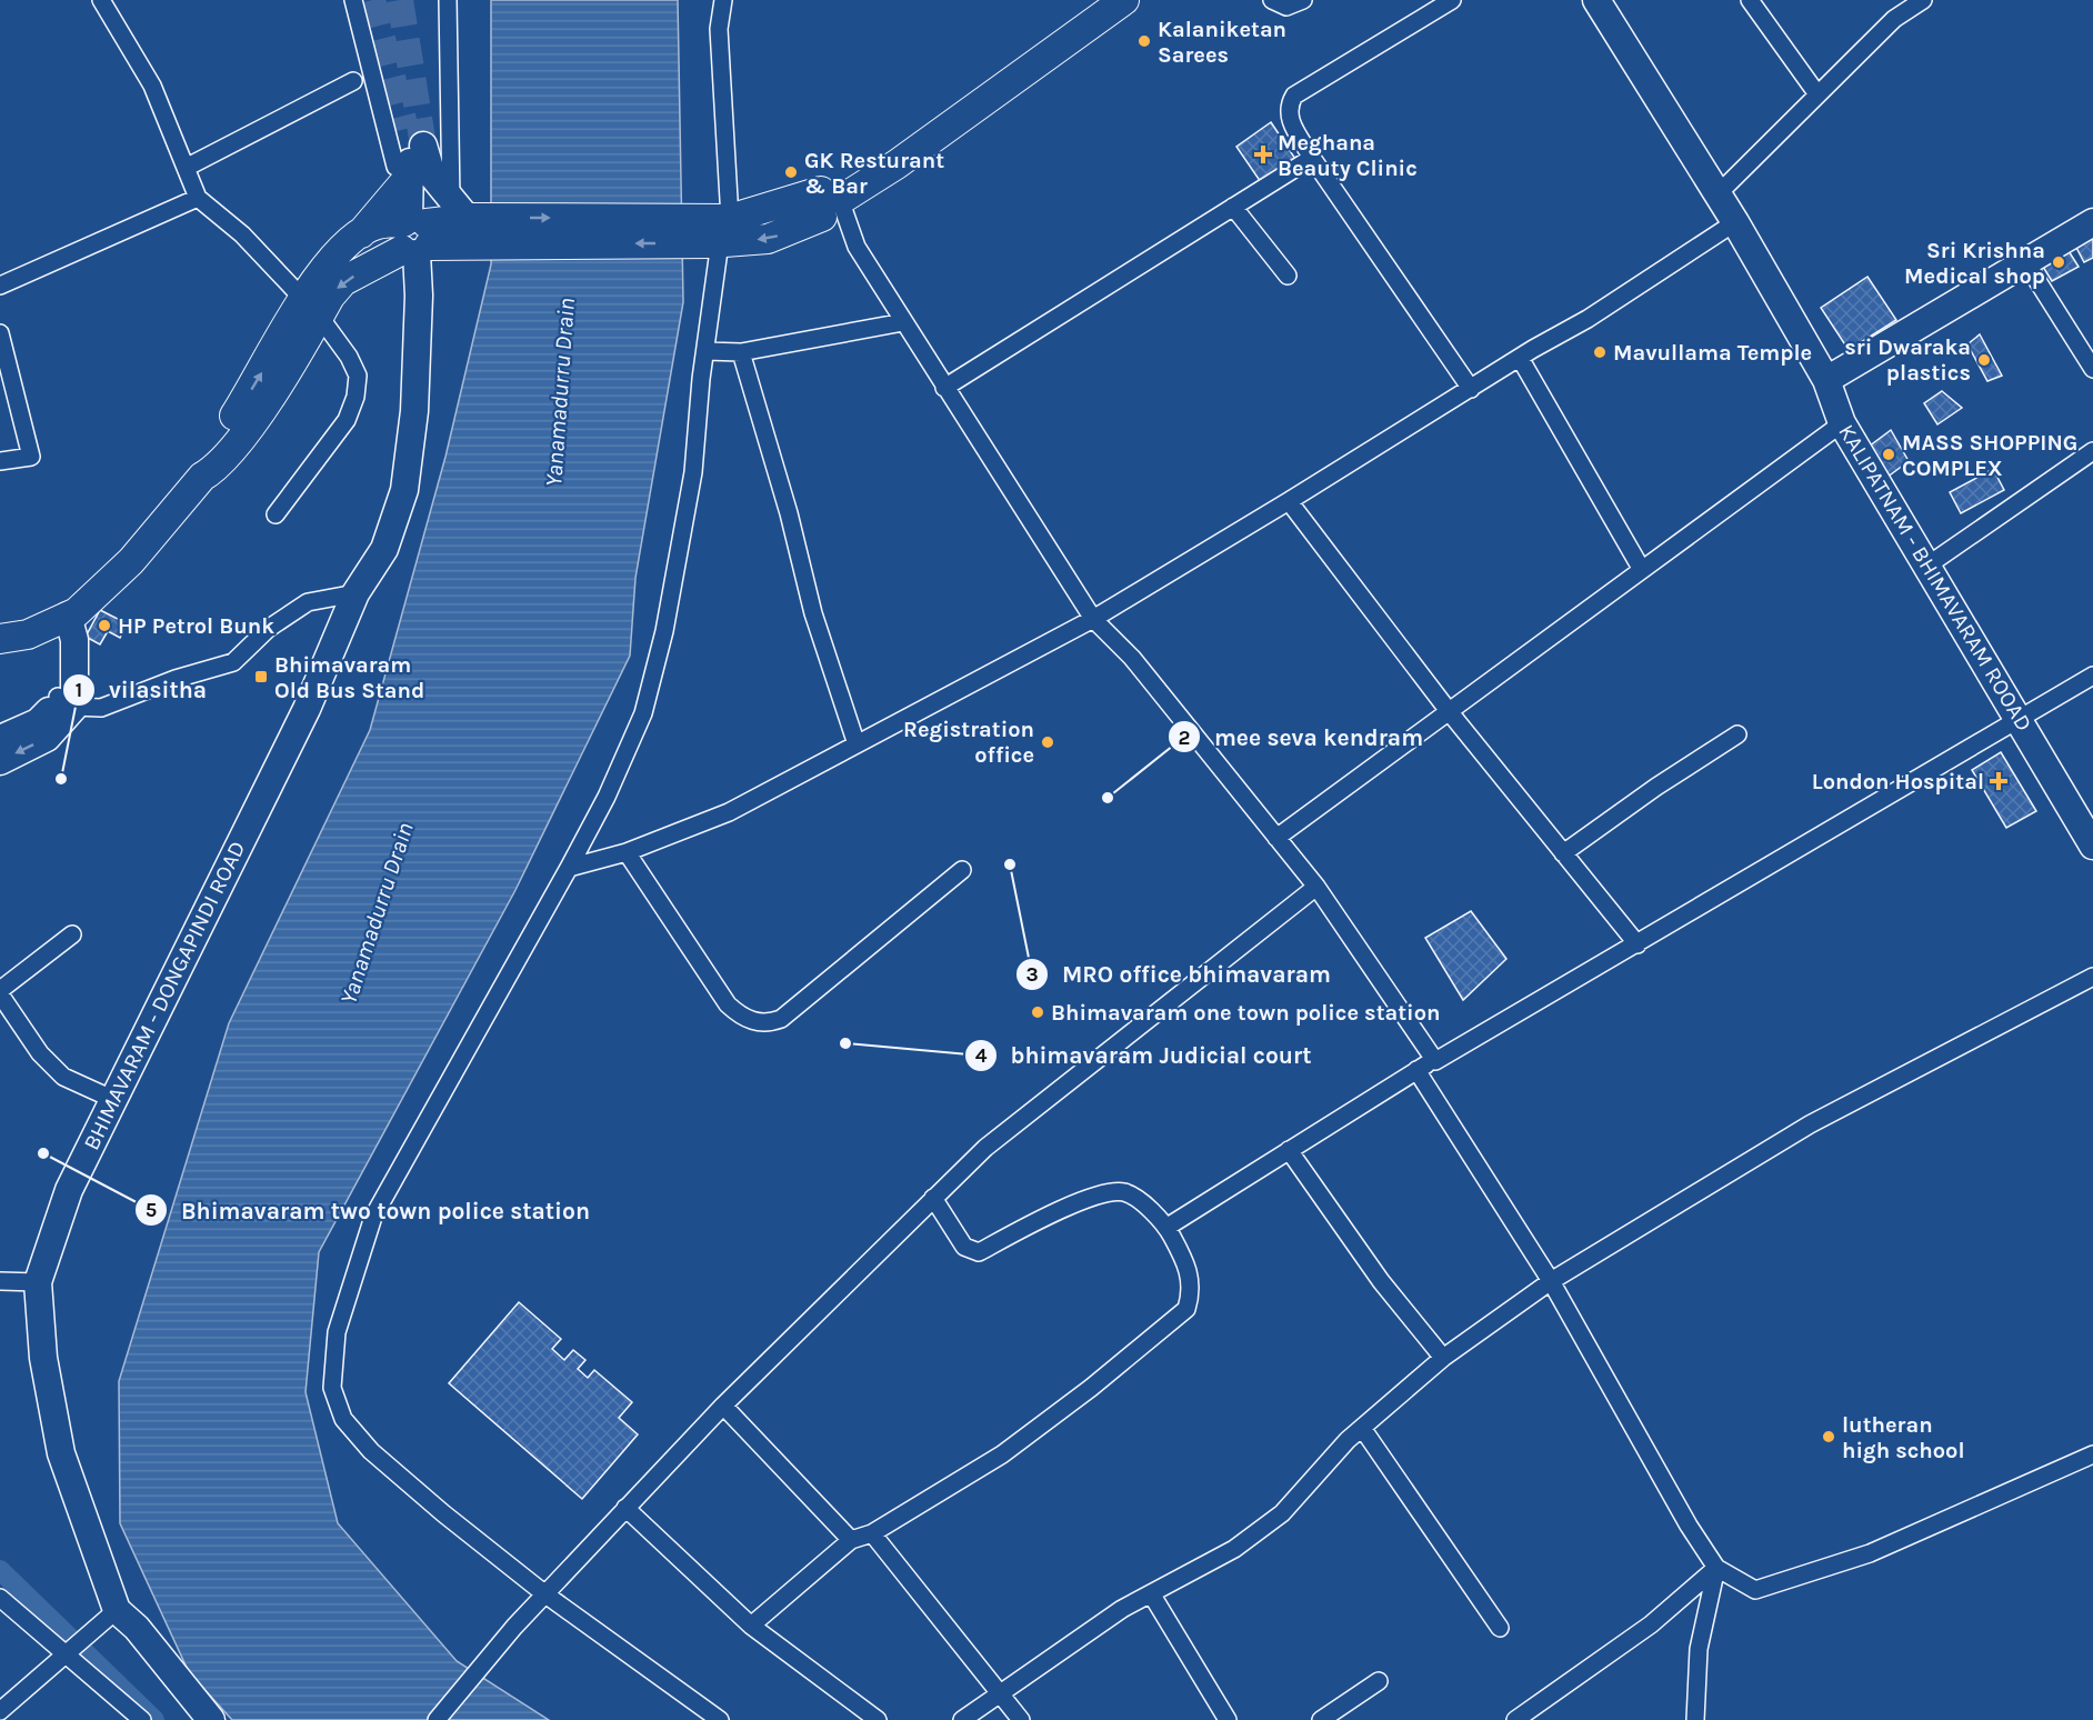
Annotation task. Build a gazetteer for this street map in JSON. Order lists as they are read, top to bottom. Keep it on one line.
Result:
{"streets":{"main road":["KALIPATNAM - BHIMAVARAM ROOAD","BHIMAVARAM - DONGAPINDI ROAD"]},"water":["Yanamadurru Drain"],"places":{"other":["Kalaniketan Sarees","GK Resturant & Bar","Sri Krishna Medical shop","Mavullama Temple","sri Dwaraka plastics","MASS SHOPPING COMPLEX","HP Petrol Bunk","Registration office","vilasitha","mee seva kendram","MRO office bhimavaram","Bhimavaram one town police station","bhimavaram Judicial court","Bhimavaram two town police station","lutheran high school"],"health":["Meghana Beauty Clinic","London Hospital"],"transit":["Bhimavaram Old Bus Stand"]}}
